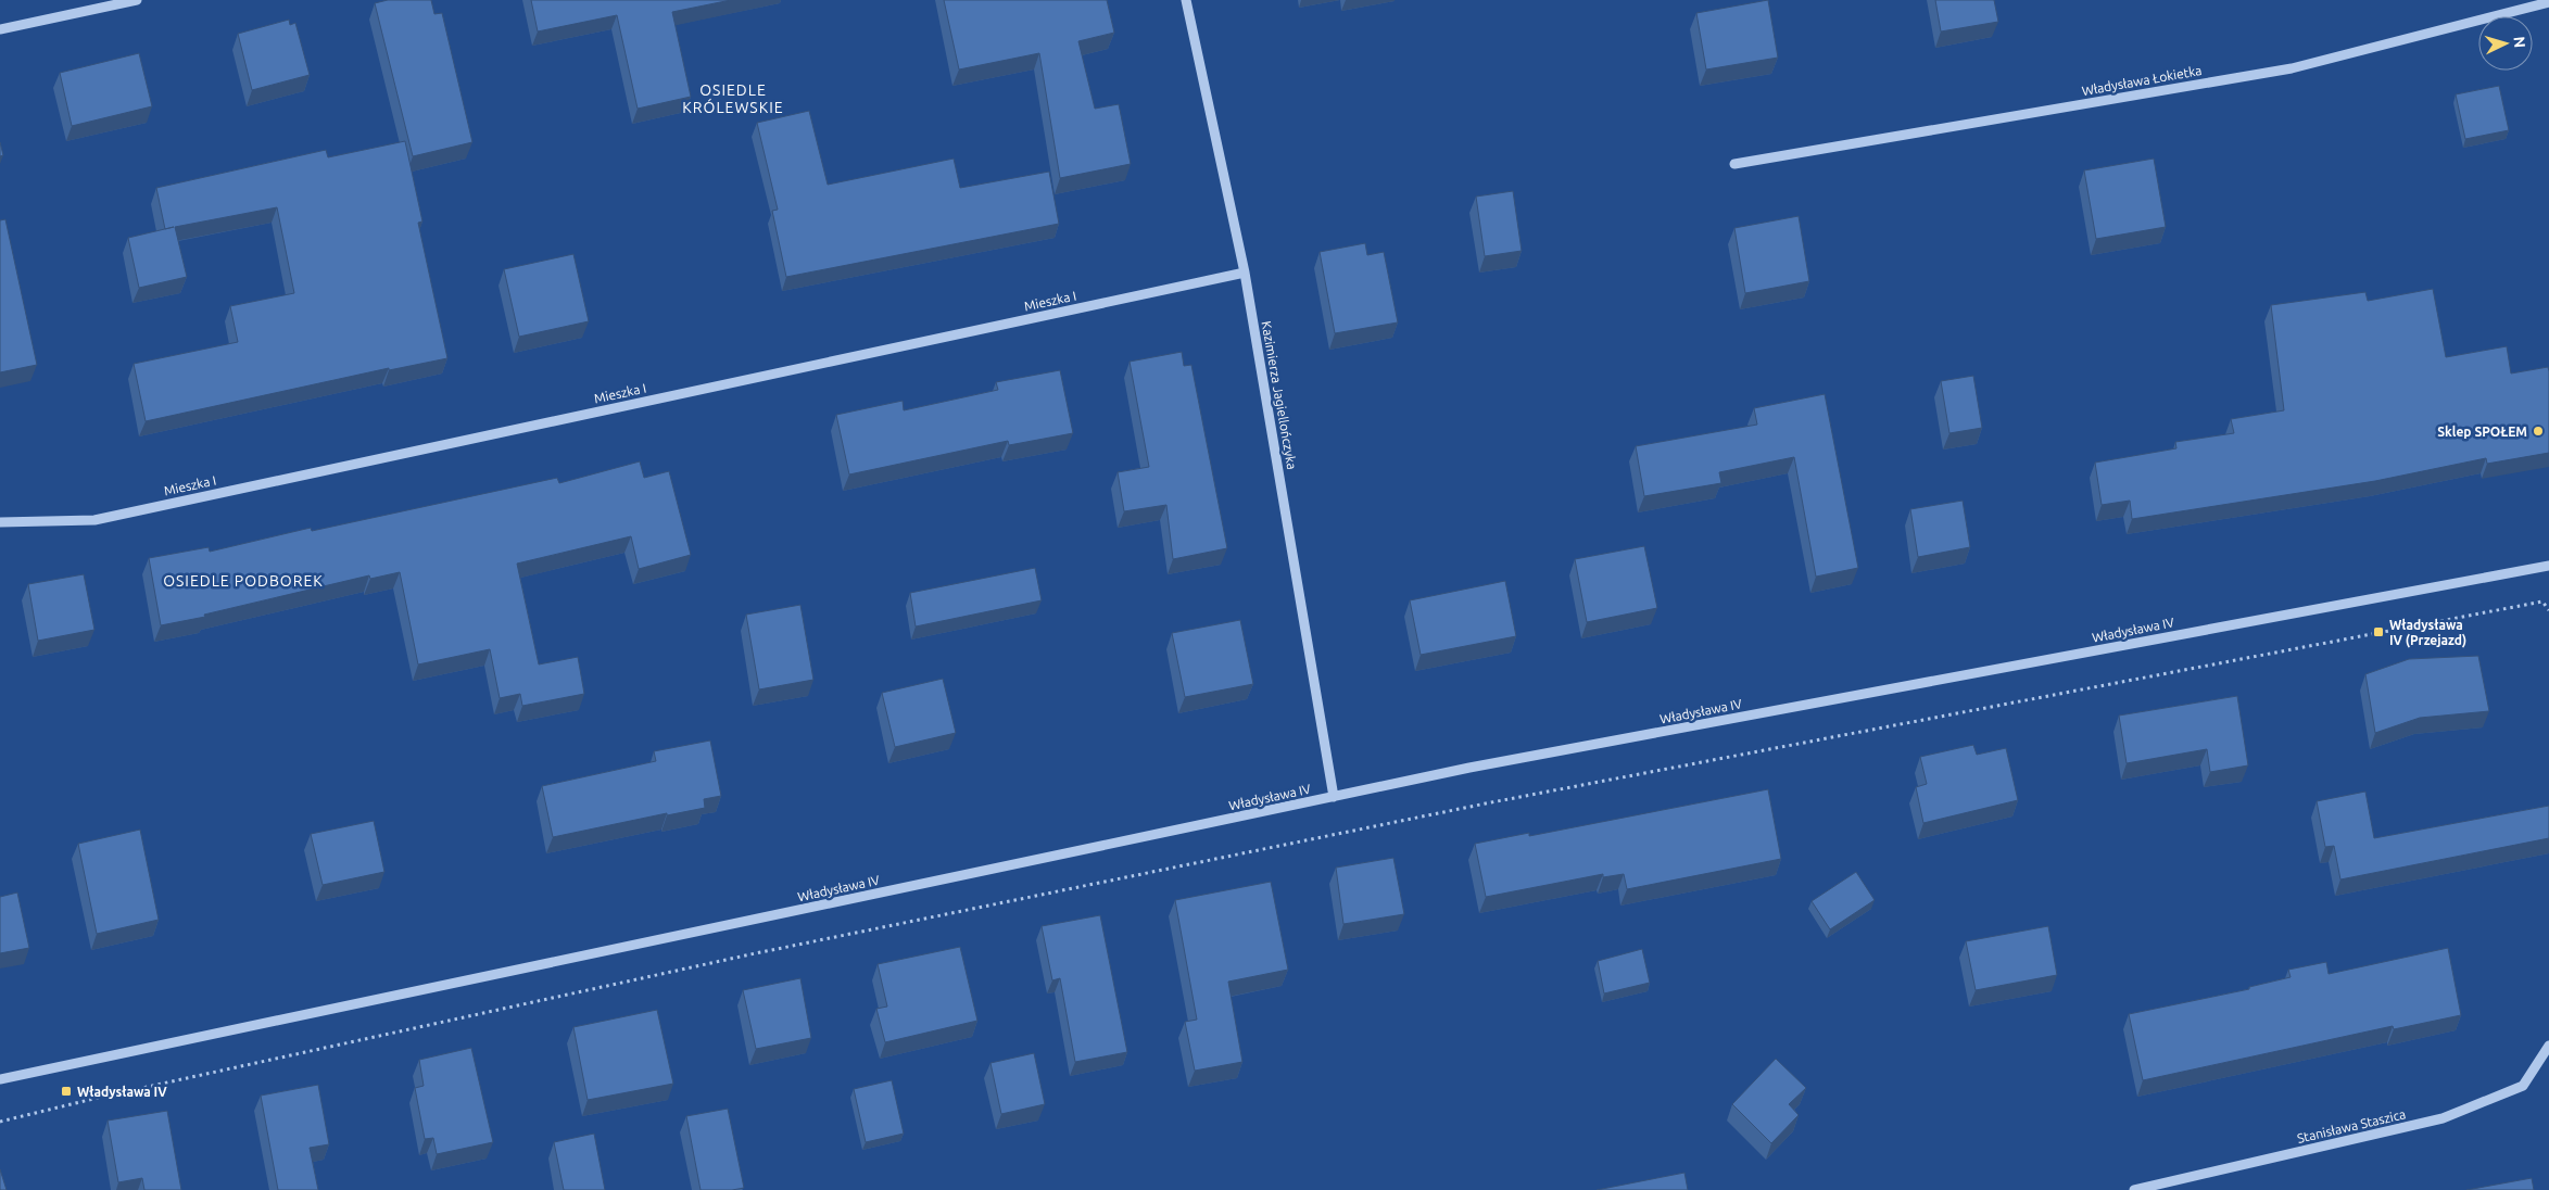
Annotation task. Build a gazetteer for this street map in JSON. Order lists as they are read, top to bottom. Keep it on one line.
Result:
{"streets":{"street":["Władysława Łokietka","Mieszka I","Kazimierza Jagiellończyka","Władysława IV","Stanisława Staszica"]},"crossings":[["Mieszka I","Kazimierza Jagiellończyka"],["Kazimierza Jagiellończyka","Władysława IV"]],"districts":["OSIEDLE KRÓLEWSKIE","OSIEDLE PODBOREK"],"places":{"other":["Sklep SPOŁEM"],"transit":["Władysława IV (Przejazd)","Władysława IV"]},"north":"right"}
